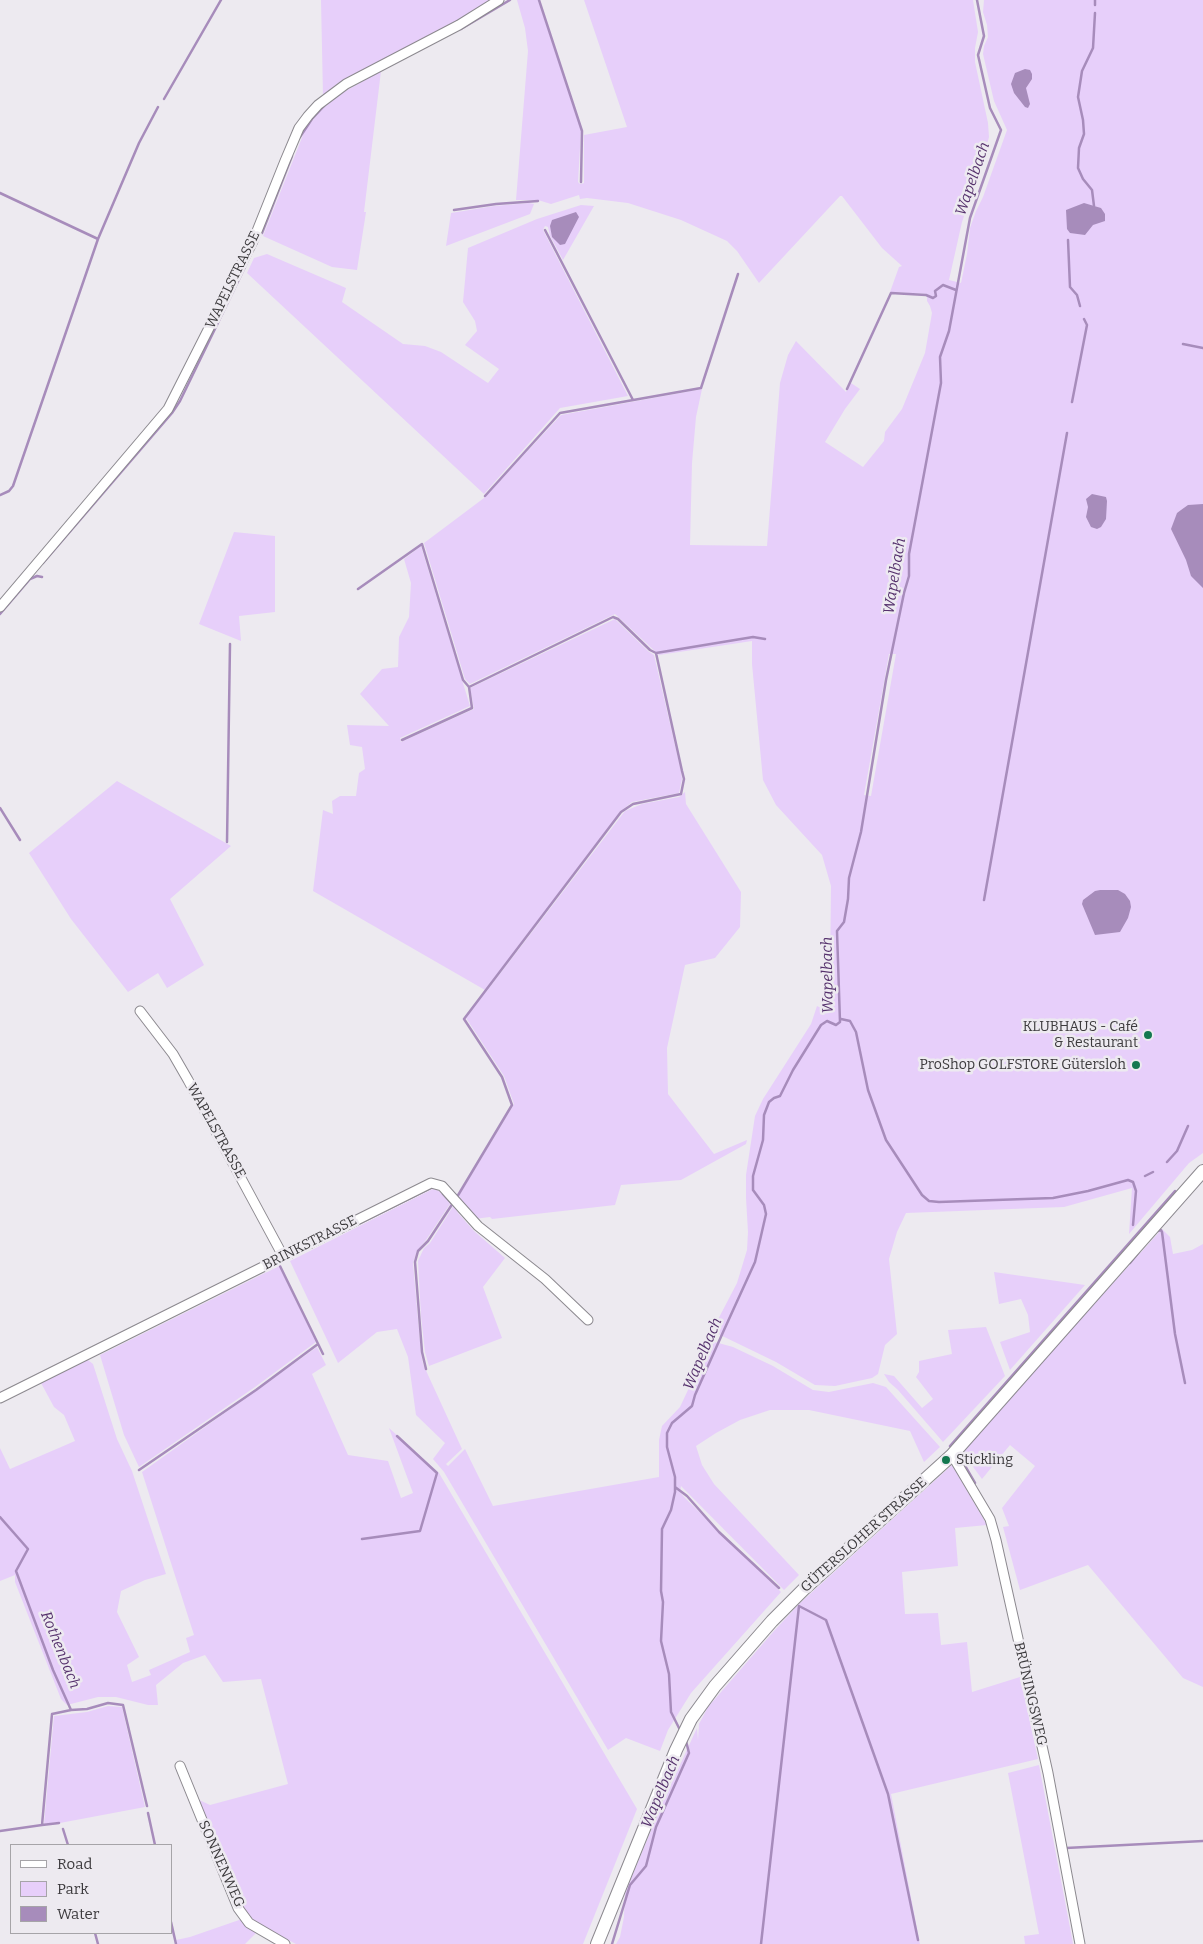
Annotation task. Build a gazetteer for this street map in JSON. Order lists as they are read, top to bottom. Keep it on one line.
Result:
{"streets":{"main road":["GÜTERSLOHER STRASSE"],"street":["WAPELSTRASSE","BRINKSTRASSE","BRÜNINGSWEG","SONNENWEG"]},"crossings":[["WAPELSTRASSE","BRINKSTRASSE"],["GÜTERSLOHER STRASSE","BRÜNINGSWEG"]],"water":["Wapelbach","Rothenbach"],"places":["KLUBHAUS - Café & Restaurant","ProShop GOLFSTORE Gütersloh","Stickling"],"legend":["Road","Park","Water"]}
